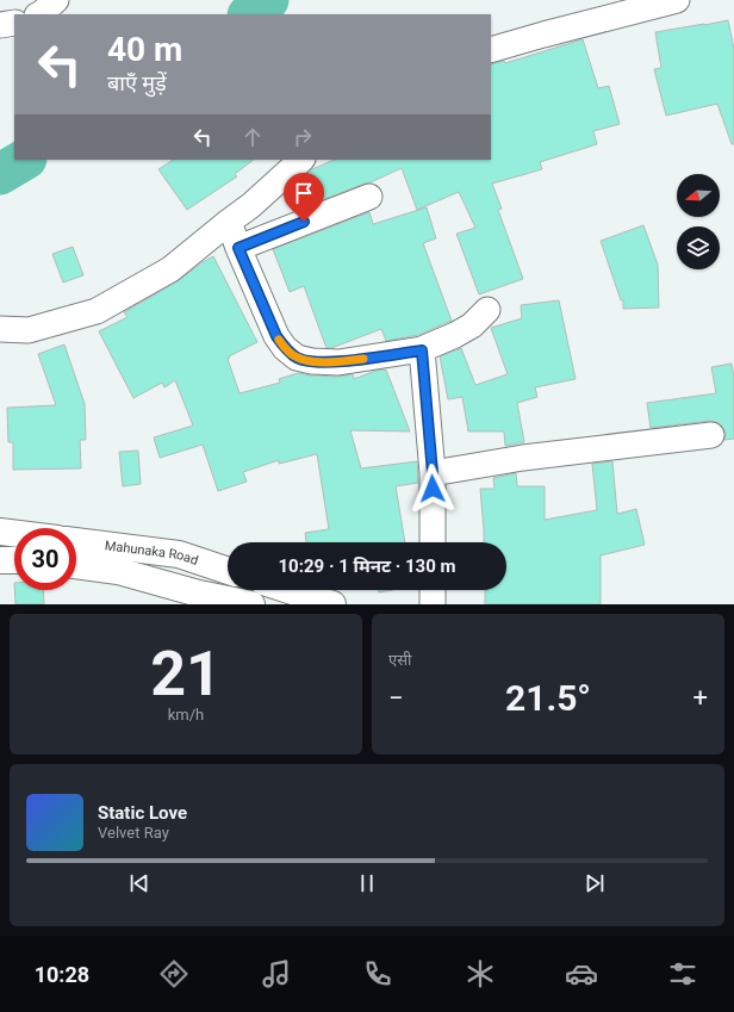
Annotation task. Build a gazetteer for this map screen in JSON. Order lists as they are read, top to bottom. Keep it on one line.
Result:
{"streets":{"main road":["Mahunaka Road"]},"north":"left","page":{"turn":["40 m","बाएँ मुड़ें"],"limit":"30","trip":"10:29 · 1 मिनट · 130 m","tile":[["21","km/h"],"एसी"],"heat":["−","21.5°","+"],"song":["Static Love","Velvet Ray"],"tabs":"10:28"}}
